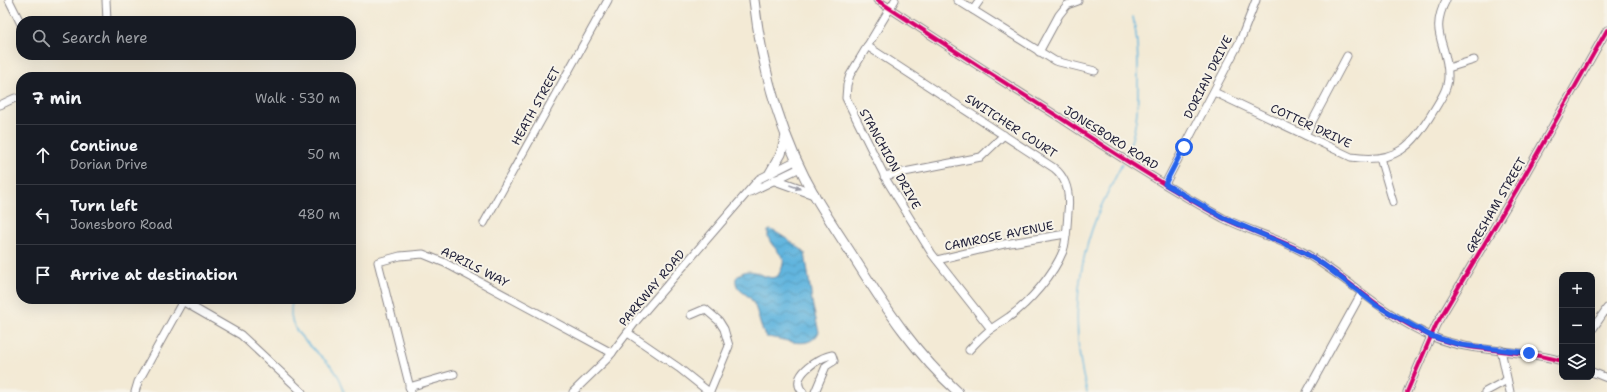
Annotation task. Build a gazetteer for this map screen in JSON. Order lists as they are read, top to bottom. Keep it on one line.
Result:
{"streets":{"street":["DORIAN DRIVE","HEATH STREET","SWITCHER COURT","COTTER DRIVE","JONESBORO ROAD","STANCHION DRIVE","GRESHAM STREET","CAMROSE AVENUE","APRILS WAY","PARKWAY ROAD"]},"crossings":[["DORIAN DRIVE","COTTER DRIVE"],["DORIAN DRIVE","JONESBORO ROAD"],["SWITCHER COURT","STANCHION DRIVE"],["SWITCHER COURT","CAMROSE AVENUE"],["JONESBORO ROAD","STANCHION DRIVE"],["JONESBORO ROAD","GRESHAM STREET"],["STANCHION DRIVE","CAMROSE AVENUE"],["APRILS WAY","PARKWAY ROAD"]],"page":{"search":"Search here","heading":["7 min","Walk · 530 m"],"list":[["Continue","Dorian Drive","50 m"],["Turn left","Jonesboro Road","480 m"],"Arrive at destination"],"map_buttons":["+","−"]}}
